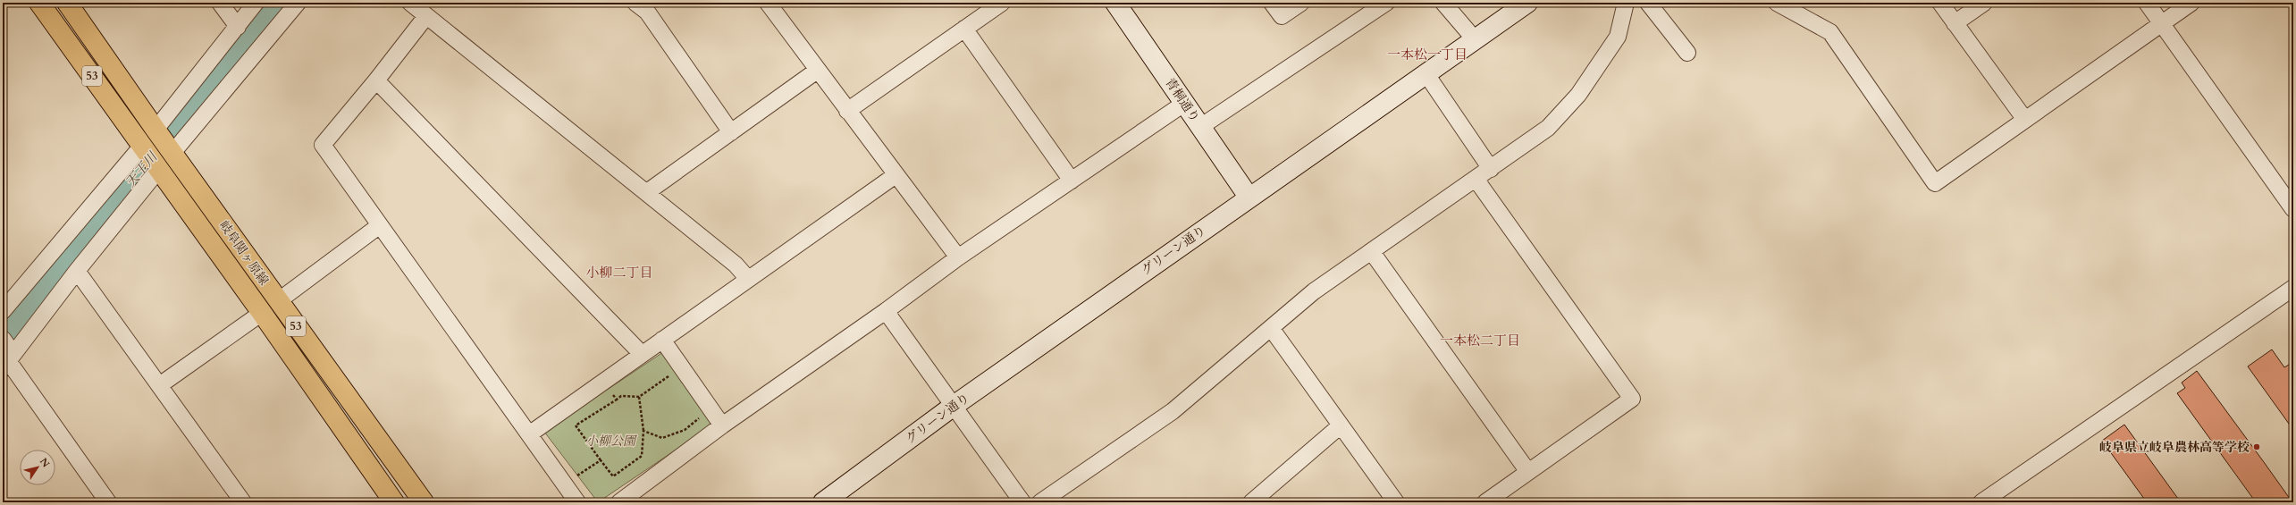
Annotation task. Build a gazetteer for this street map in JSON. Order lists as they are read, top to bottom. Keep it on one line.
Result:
{"streets":{"main road":["53","岐阜関ヶ原線"],"street":["青桐通り","グリーン通り"]},"crossings":[["青桐通り","グリーン通り"]],"districts":["一本松一丁目","小柳二丁目","一本松二丁目"],"water":["天王川"],"parks":["小柳公園"],"places":["岐阜県立岐阜農林高等学校"],"north":"top right"}
